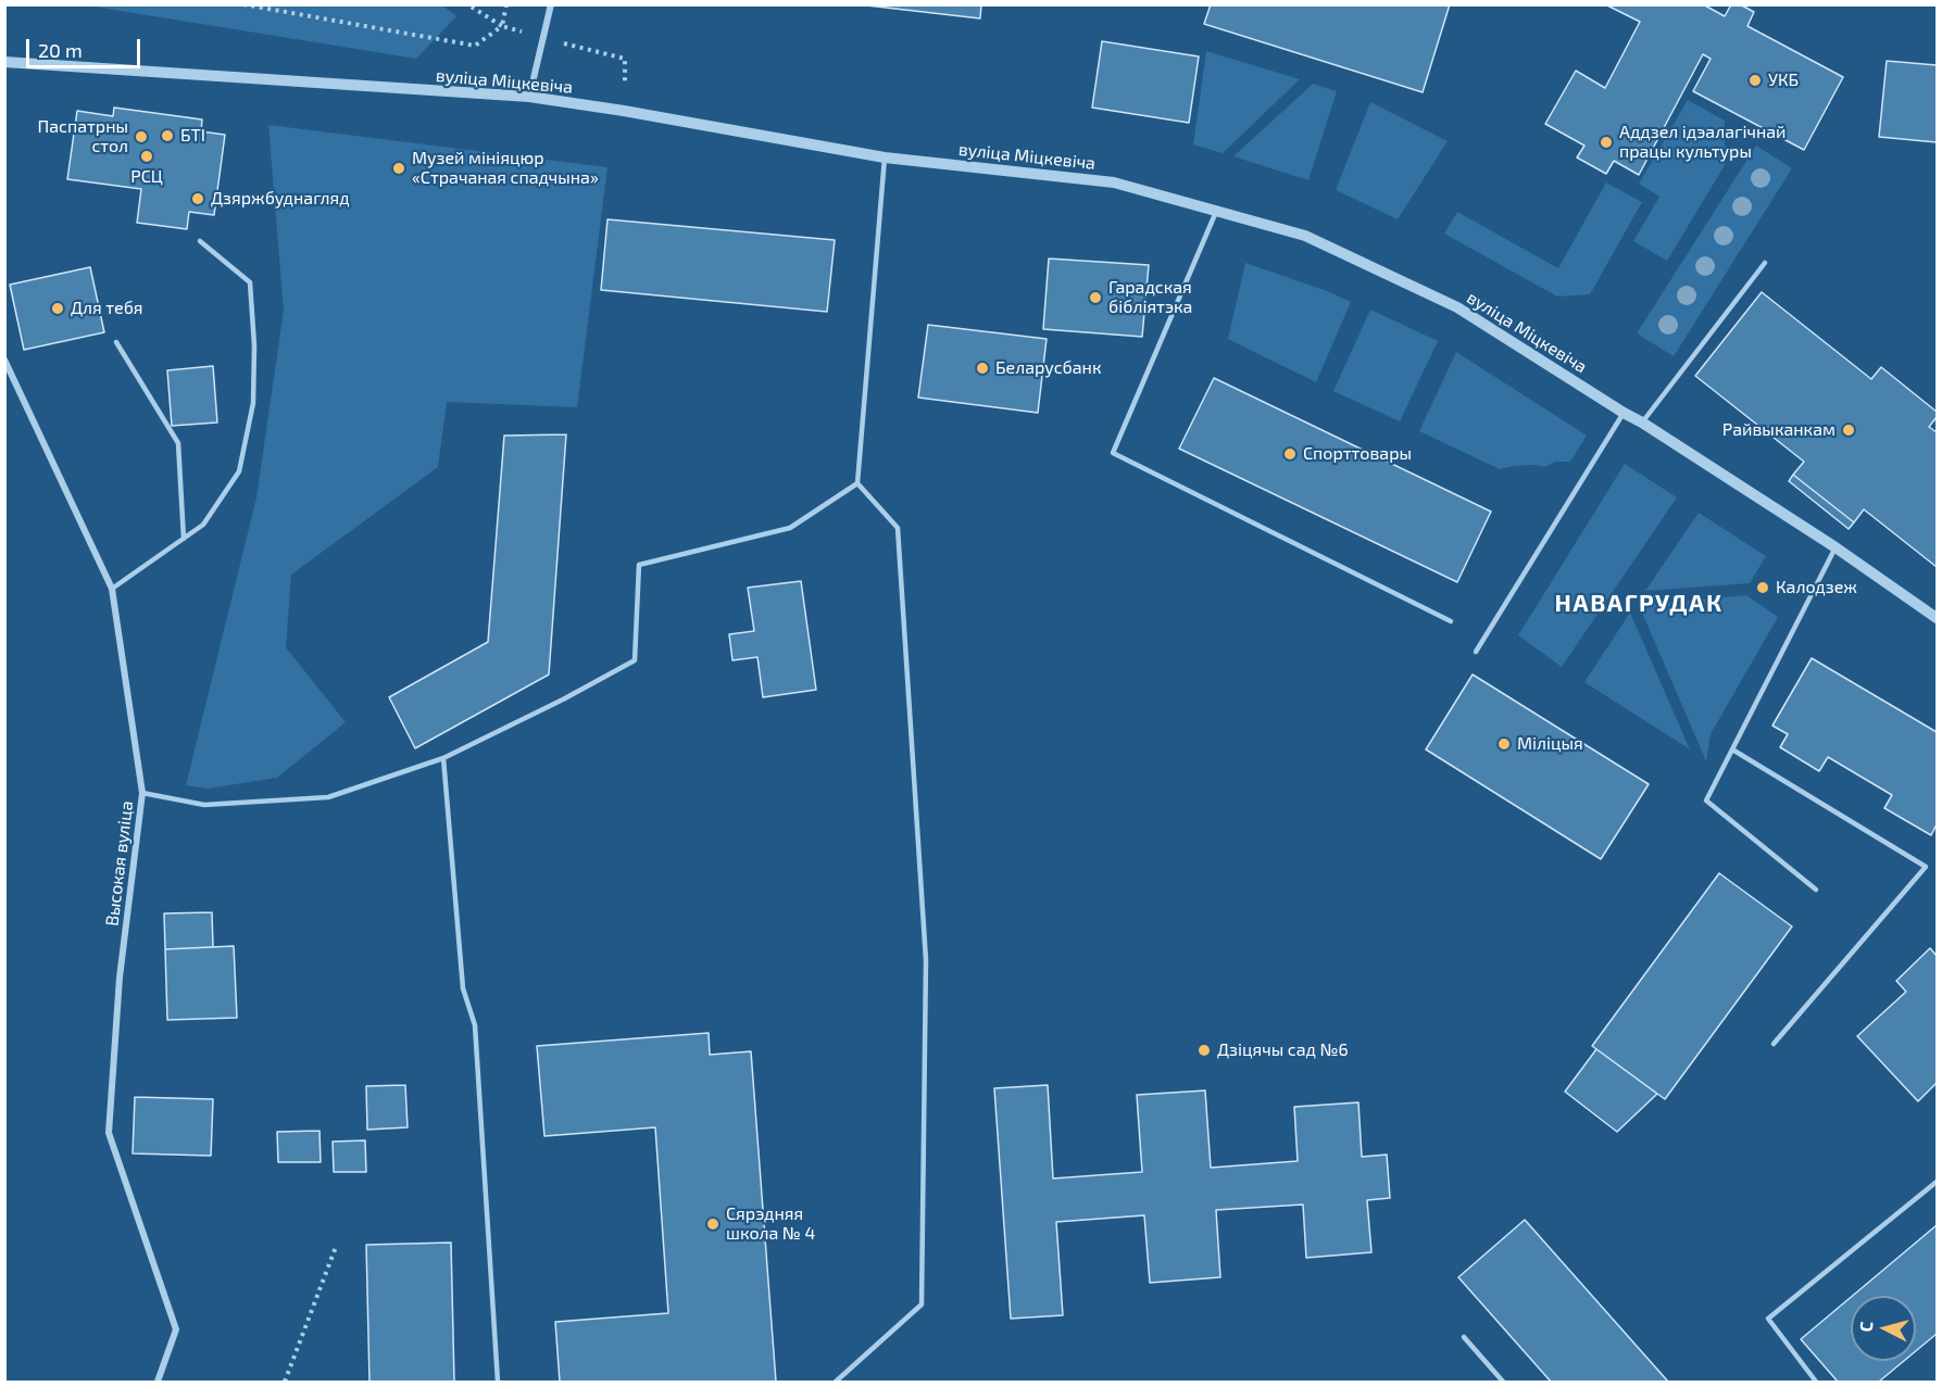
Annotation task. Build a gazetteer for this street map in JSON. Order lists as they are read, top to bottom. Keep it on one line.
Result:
{"streets":{"street":["вуліца Міцкевіча","Высокая вуліца"]},"districts":["НАВАГРУДАК"],"places":["УКБ","БТІ","Паспатрны стол","Аддзел ідэалагічнай працы культуры","РСЦ","Музей мініяцюр «Страчаная спадчына»","Дзяржбуднагляд","Гарадская бібліятэка","Для тебя","Беларусбанк","Райвыканкам","Спорттовары","Калодзеж","Міліцыя","Дзіцячы сад №6","Сярэдняя школа № 4"],"scale_bar":"20 m","north":"left"}
